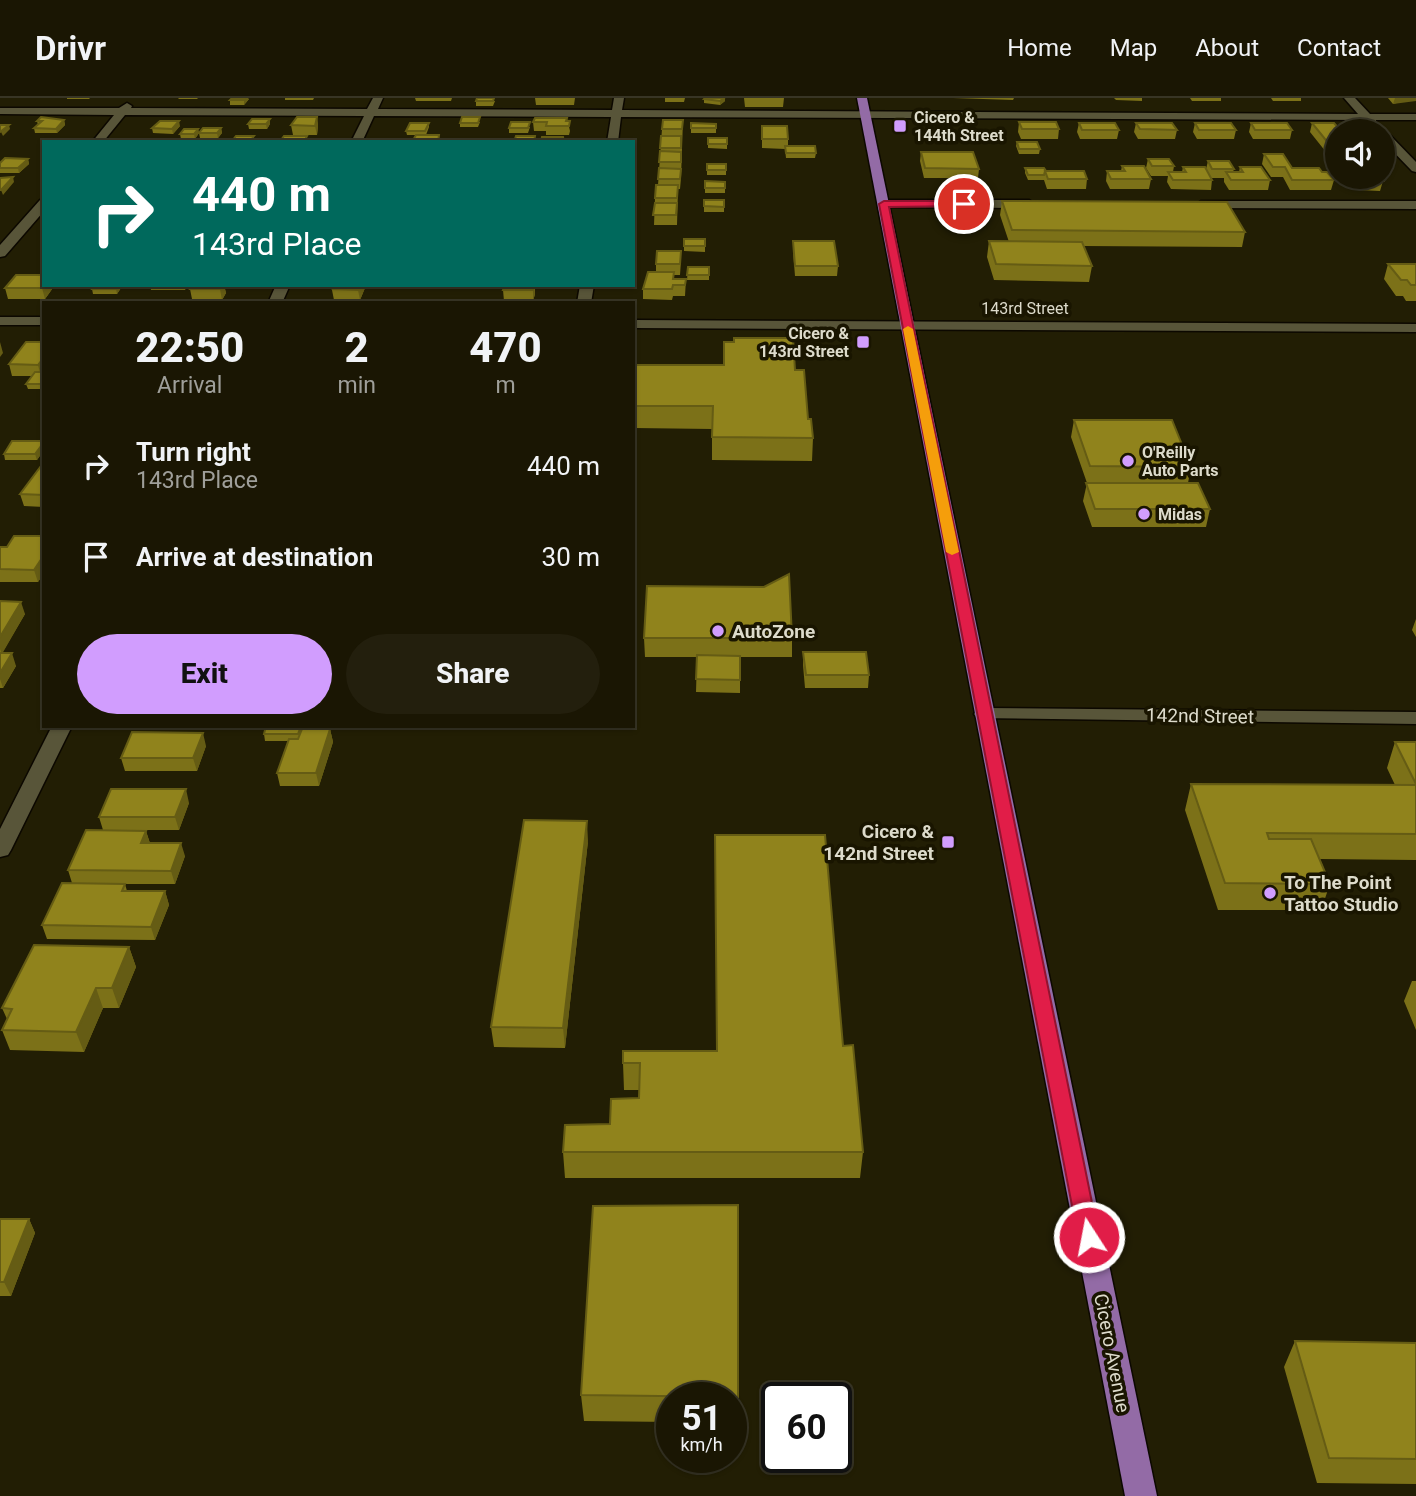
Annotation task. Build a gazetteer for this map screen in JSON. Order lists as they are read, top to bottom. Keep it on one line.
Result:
{"streets":{"main road":["Cicero Avenue"],"street":["143rd Street","142nd Street"]},"crossings":[["143rd Street","Cicero Avenue"],["142nd Street","Cicero Avenue"]],"places":{"transit":["Cicero & 144th Street","Cicero & 143rd Street","Cicero & 142nd Street"],"other":["O'Reilly Auto Parts","Midas","AutoZone","To The Point Tattoo Studio"]},"page":{"header":"Drivr","nav":["Home","Map","About","Contact"],"turn":["440 m","143rd Place"],"eta":["22:50","Arrival","2","min","470","m"],"list":[{"name":"Turn right","note":"143rd Place","value":"440 m"},{"name":"Arrive at destination","value":"30 m"}],"buttons":["Exit","Share"],"speed":"51 km/h","limit":"60"}}
